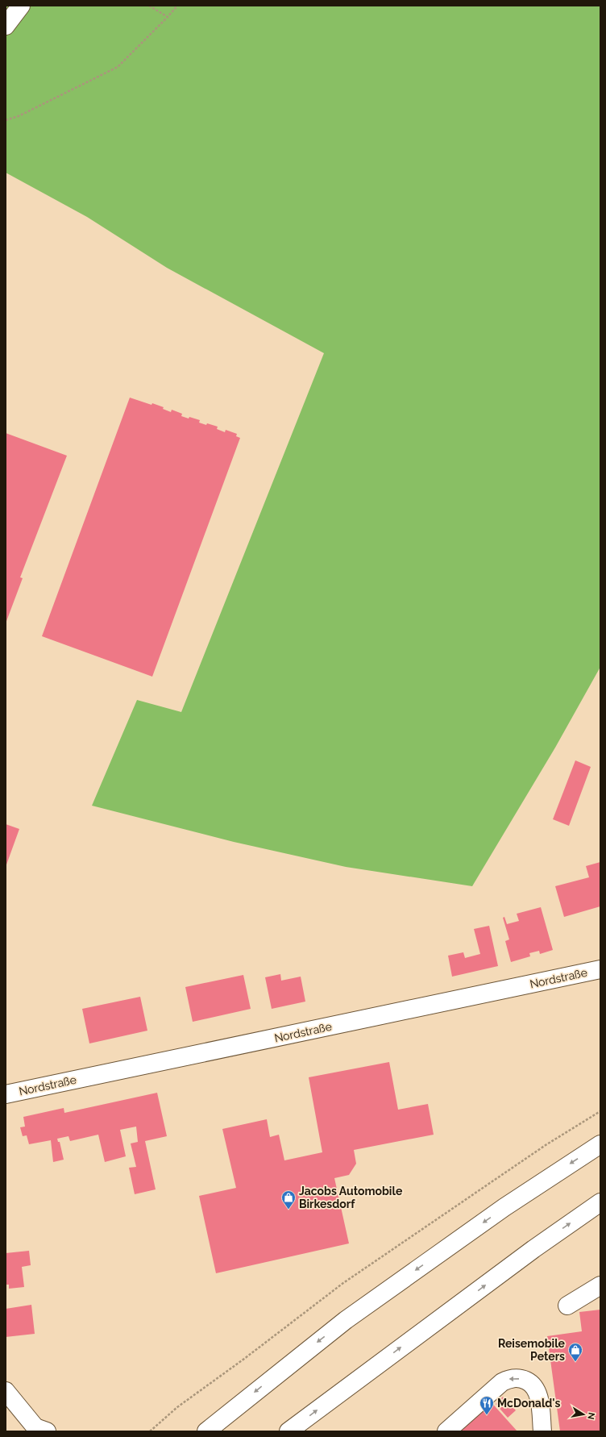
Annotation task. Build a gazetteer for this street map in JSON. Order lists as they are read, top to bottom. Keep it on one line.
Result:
{"streets":{"main road":["Nordstraße"]},"places":{"shop":["Jacobs Automobile Birkesdorf","Reisemobile Peters"],"restaurant":["McDonald's"]},"north":"right"}
